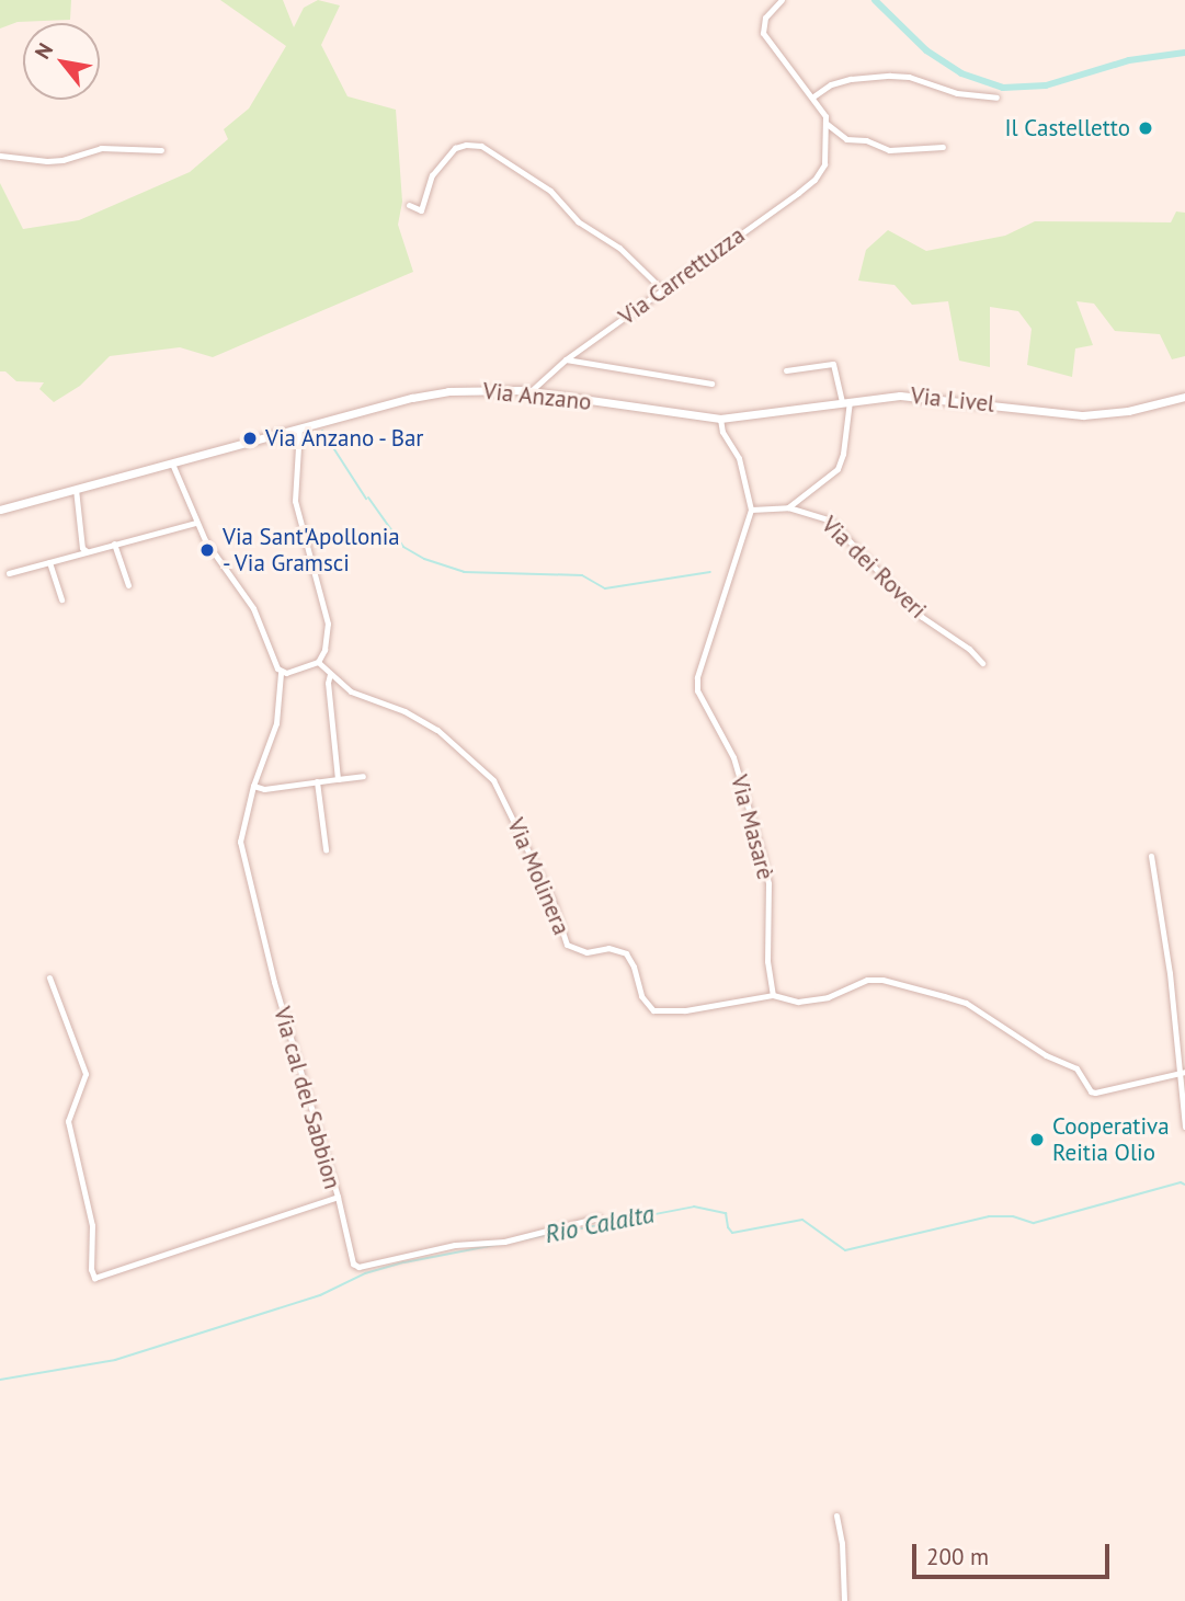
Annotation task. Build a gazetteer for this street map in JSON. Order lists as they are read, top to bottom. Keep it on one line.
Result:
{"streets":{"main road":["Via Anzano","Via Livel"],"street":["Via Carrettuzza","Via dei Roveri","Via Masarè","Via Molinera","Via cal del Sabbion"]},"crossings":[["Via Carrettuzza","Via Anzano"],["Via Anzano","Via Livel"],["Via dei Roveri","Via Masarè"],["Via Masarè","Via Molinera"]],"water":["Rio Calalta"],"places":["Il Castelletto","Via Anzano - Bar","Via Sant'Apollonia - Via Gramsci","Cooperativa Reitia Olio"],"scale_bar":"200 m","north":"top left"}
